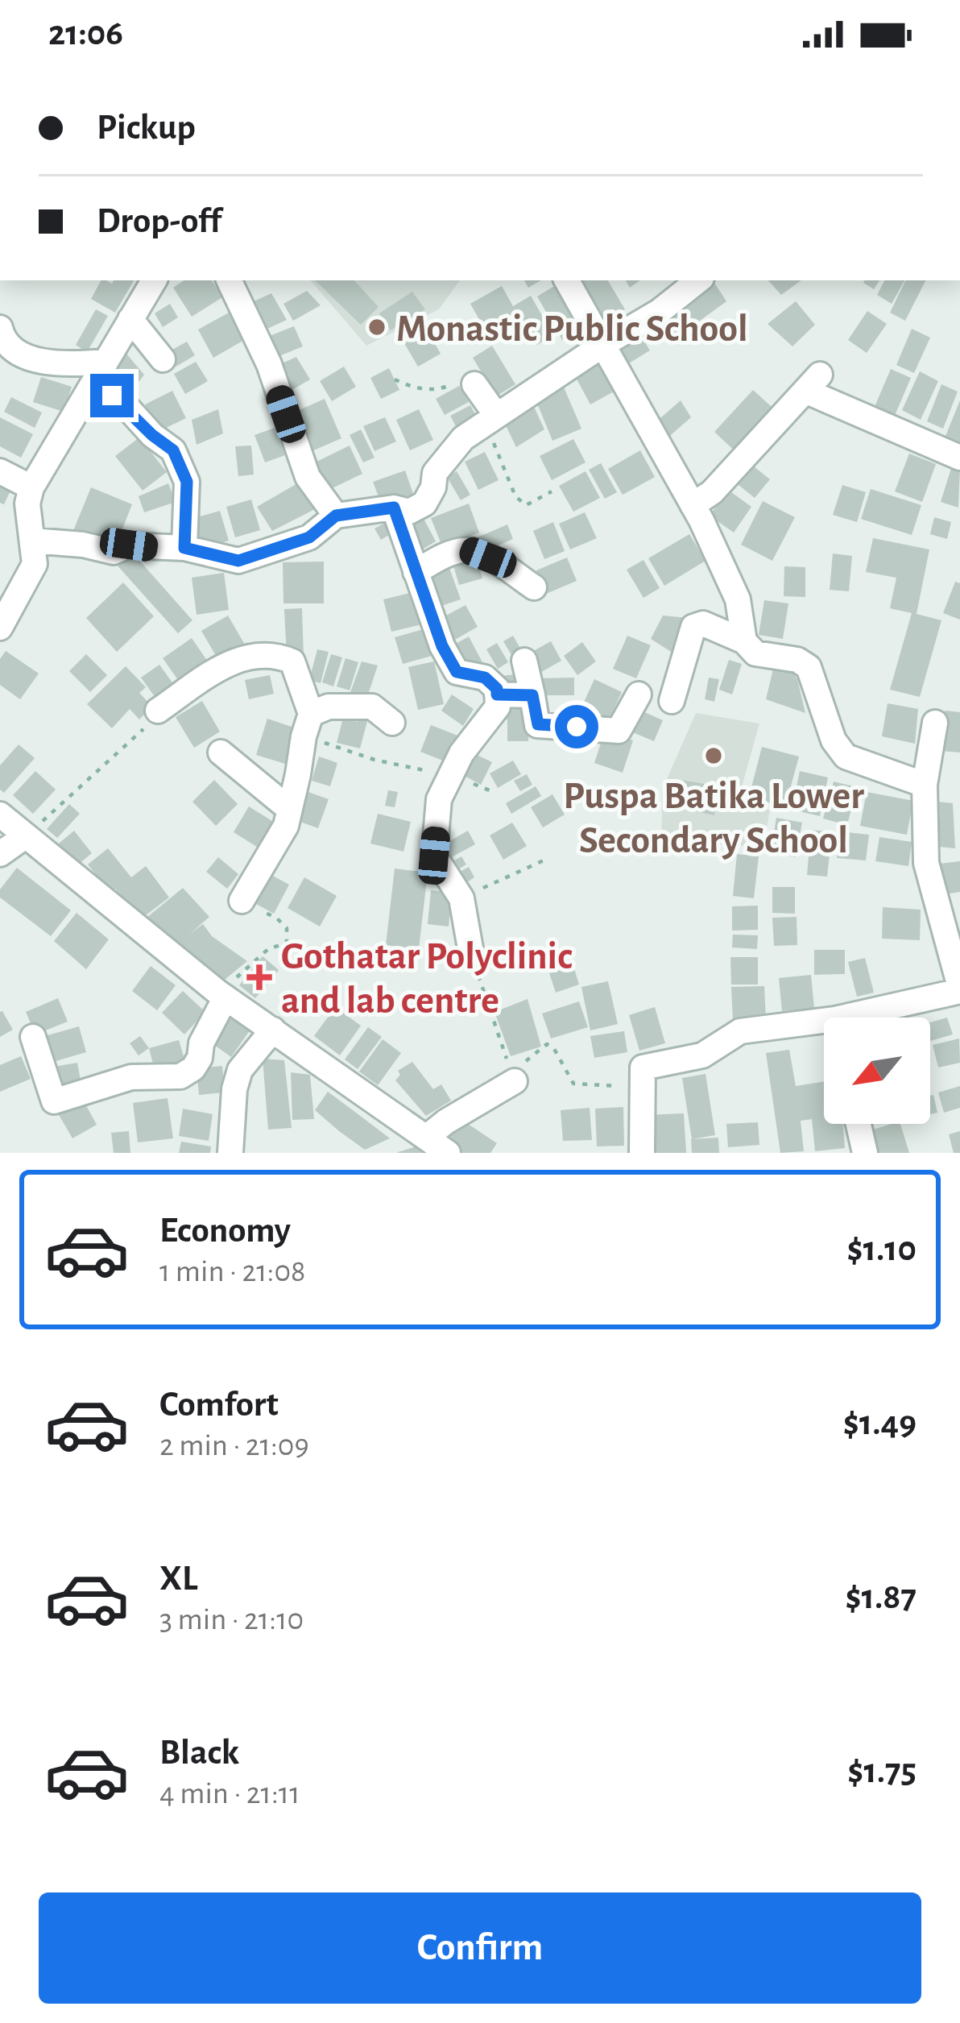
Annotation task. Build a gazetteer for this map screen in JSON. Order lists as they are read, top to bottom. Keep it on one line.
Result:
{"places":{"other":["Monastic Public School","Puspa Batika Lower Secondary School"],"health":["Gothatar Polyclinic and lab centre"]},"north":"bottom left","page":{"status":"21:06","banner":["Pickup","Drop-off"],"list":[{"name":"Economy","note":"1 min · 21:08","value":"$1.10"},{"name":"Comfort","note":"2 min · 21:09","value":"$1.49"},{"name":"XL","note":"3 min · 21:10","value":"$1.87"},{"name":"Black","note":"4 min · 21:11","value":"$1.75"}],"buttons":"Confirm"}}
